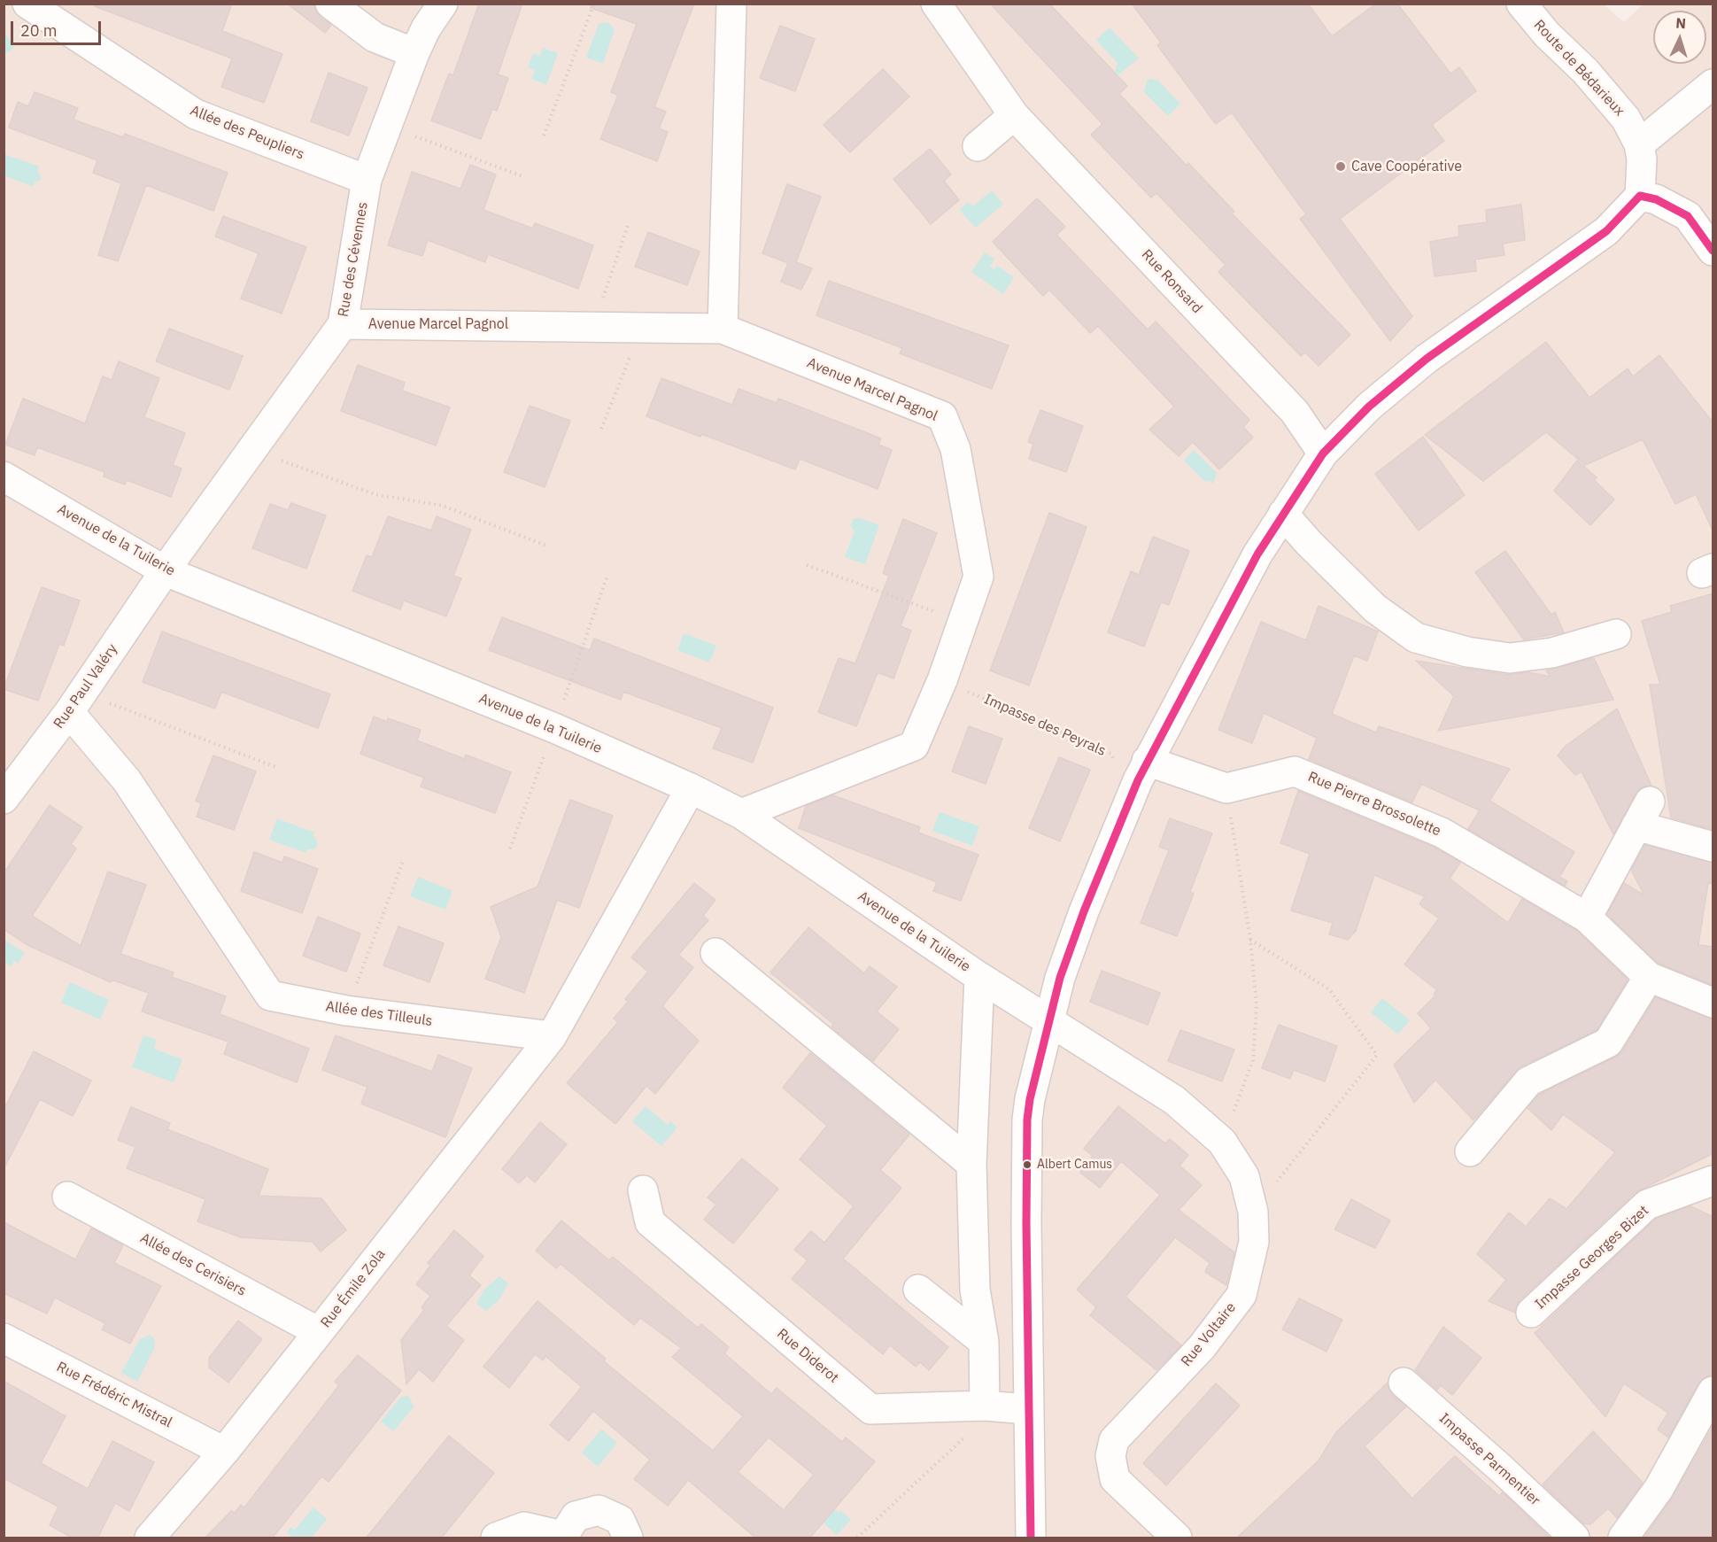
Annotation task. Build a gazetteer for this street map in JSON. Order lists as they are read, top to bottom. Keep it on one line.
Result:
{"streets":{"street":["Route de Bédarieux","Allée des Peupliers","Rue des Cévennes","Rue Ronsard","Avenue Marcel Pagnol","Avenue de la Tuilerie","Rue Paul Valéry","Rue Pierre Brossolette","Allée des Tilleuls","Impasse Georges Bizet","Allée des Cerisiers","Rue Émile Zola","Rue Voltaire","Rue Diderot","Rue Frédéric Mistral","Impasse Parmentier"],"path":["Impasse des Peyrals"]},"crossings":[["Allée des Peupliers","Rue des Cévennes"],["Rue des Cévennes","Avenue Marcel Pagnol"],["Rue des Cévennes","Avenue de la Tuilerie"],["Rue des Cévennes","Rue Paul Valéry"],["Avenue Marcel Pagnol","Avenue de la Tuilerie"],["Avenue Marcel Pagnol","Impasse des Peyrals"],["Avenue de la Tuilerie","Rue Paul Valéry"],["Avenue de la Tuilerie","Rue Voltaire"],["Rue Paul Valéry","Allée des Tilleuls"],["Allée des Tilleuls","Rue Émile Zola"],["Allée des Cerisiers","Rue Émile Zola"],["Rue Émile Zola","Rue Frédéric Mistral"]],"places":["Cave Coopérative","Albert Camus"],"scale_bar":"20 m","north":"top"}
